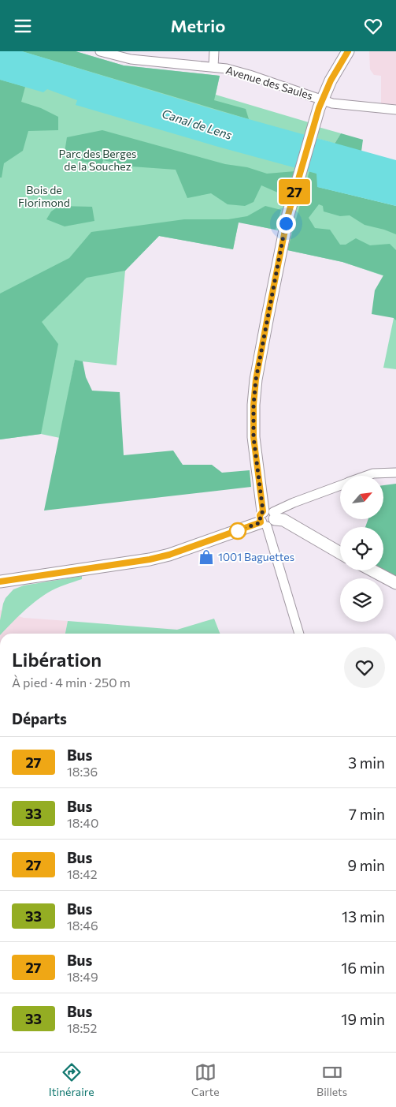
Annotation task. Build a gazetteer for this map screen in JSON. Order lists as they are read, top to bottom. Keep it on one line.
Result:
{"streets":{"street":["Avenue des Saules"]},"water":["Canal de Lens"],"parks":["Parc des Berges de la Souchez","Bois de Florimond"],"places":{"shop":["1001 Baguettes"]},"lines":["bus line 27"],"north":"top right","page":{"header":"Metrio","on_map":"27","heading":[["Libération","À pied · 4 min · 250 m"],"Départs"],"list":[{"mark":"27","name":"Bus","note":"18:36","value":"3 min"},{"mark":"33","name":"Bus","note":"18:40","value":"7 min"},{"mark":"27","name":"Bus","note":"18:42","value":"9 min"},{"mark":"33","name":"Bus","note":"18:46","value":"13 min"},{"mark":"27","name":"Bus","note":"18:49","value":"16 min"},{"mark":"33","name":"Bus","note":"18:52","value":"19 min"}],"tabs":["Itinéraire","Carte","Billets"]}}
